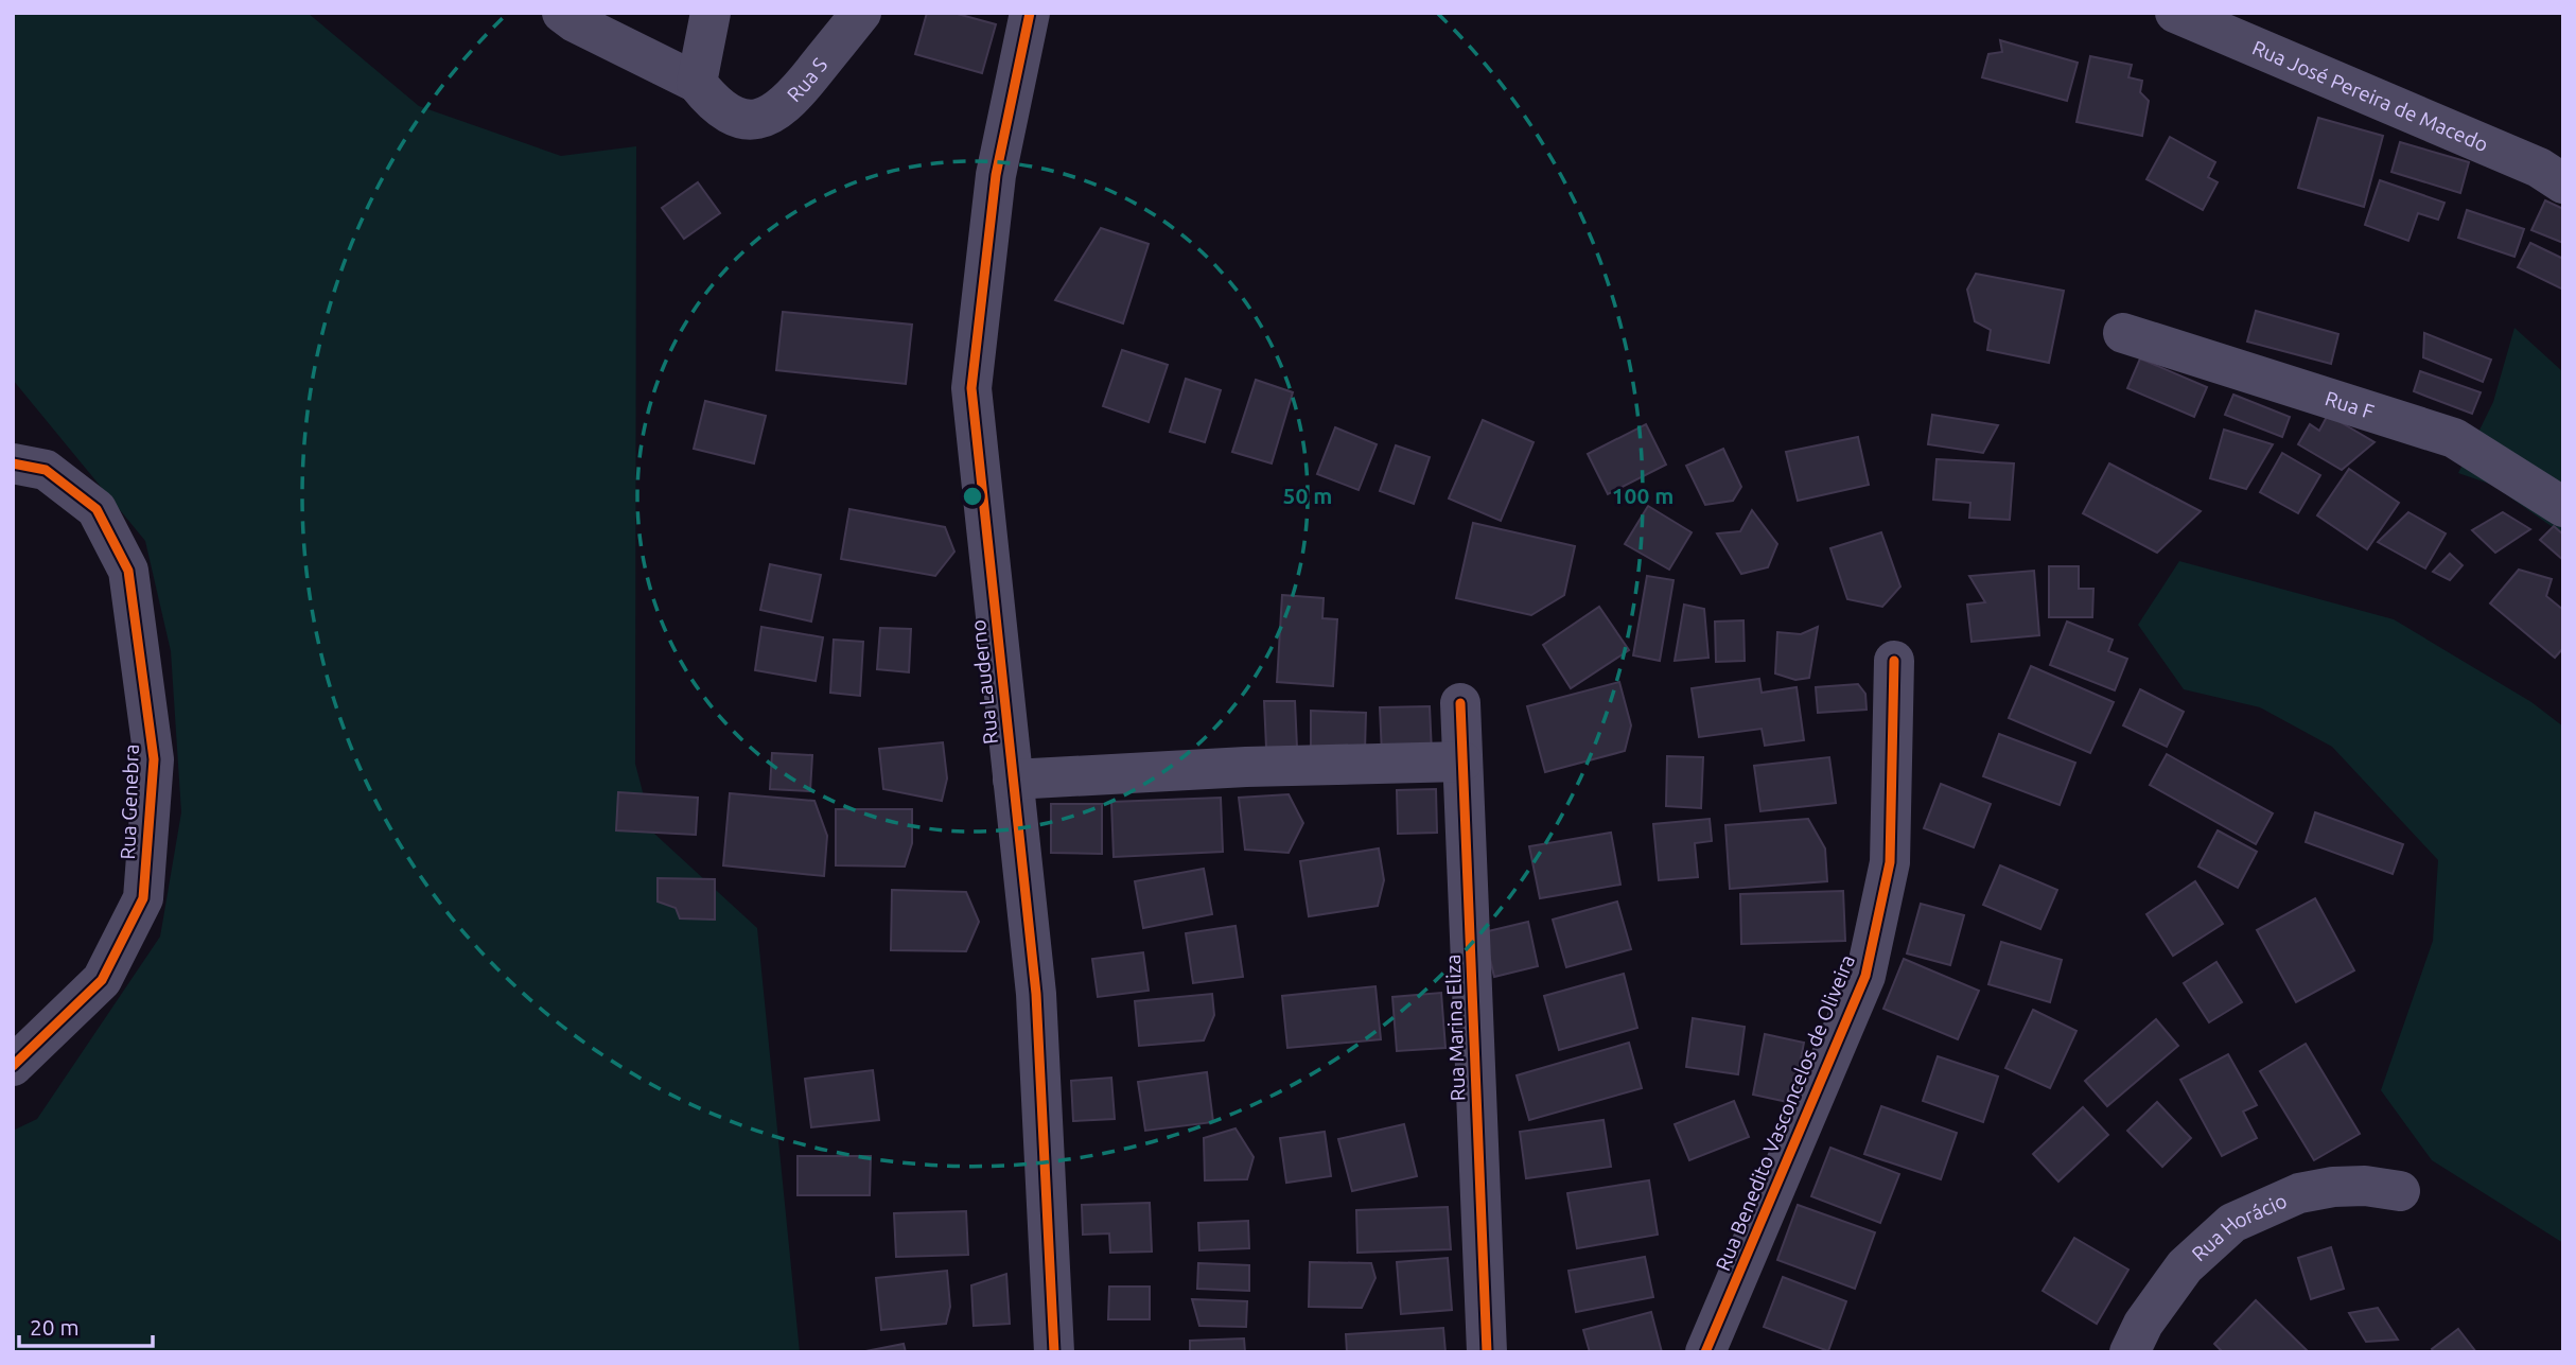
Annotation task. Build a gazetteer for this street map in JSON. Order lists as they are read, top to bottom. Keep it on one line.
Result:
{"streets":{"street":["Rua S","Rua José Pereira de Macedo","Rua F","Rua Lauderno","Rua Genebra","Rua Marina Eliza","Rua Benedito Vasconcelos de Oliveira","Rua Horácio"]},"scale_bar":"20 m","rings":["50 m","100 m"]}
